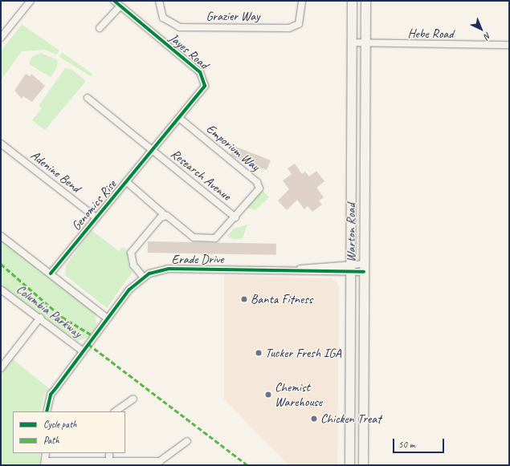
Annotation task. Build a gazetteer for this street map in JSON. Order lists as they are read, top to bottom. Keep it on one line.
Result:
{"streets":{"main road":["Warton Road"],"street":["Grazier Way","Hebe Road","Jayes Road","Emporium Way","Adenine Bend","Research Avenue","Genomics Rise","Erade Drive","Columbia Parkway"]},"crossings":[["Hebe Road","Warton Road"],["Jayes Road","Emporium Way"],["Jayes Road","Research Avenue"],["Jayes Road","Genomics Rise"],["Emporium Way","Research Avenue"],["Emporium Way","Genomics Rise"],["Adenine Bend","Genomics Rise"],["Research Avenue","Genomics Rise"],["Warton Road","Erade Drive"],["Erade Drive","Columbia Parkway"]],"places":["Banta Fitness","Tucker Fresh IGA","Chemist Warehouse","Chicken Treat"],"legend":["Cycle path","Path"],"scale_bar":"50 m","north":"bottom right"}
